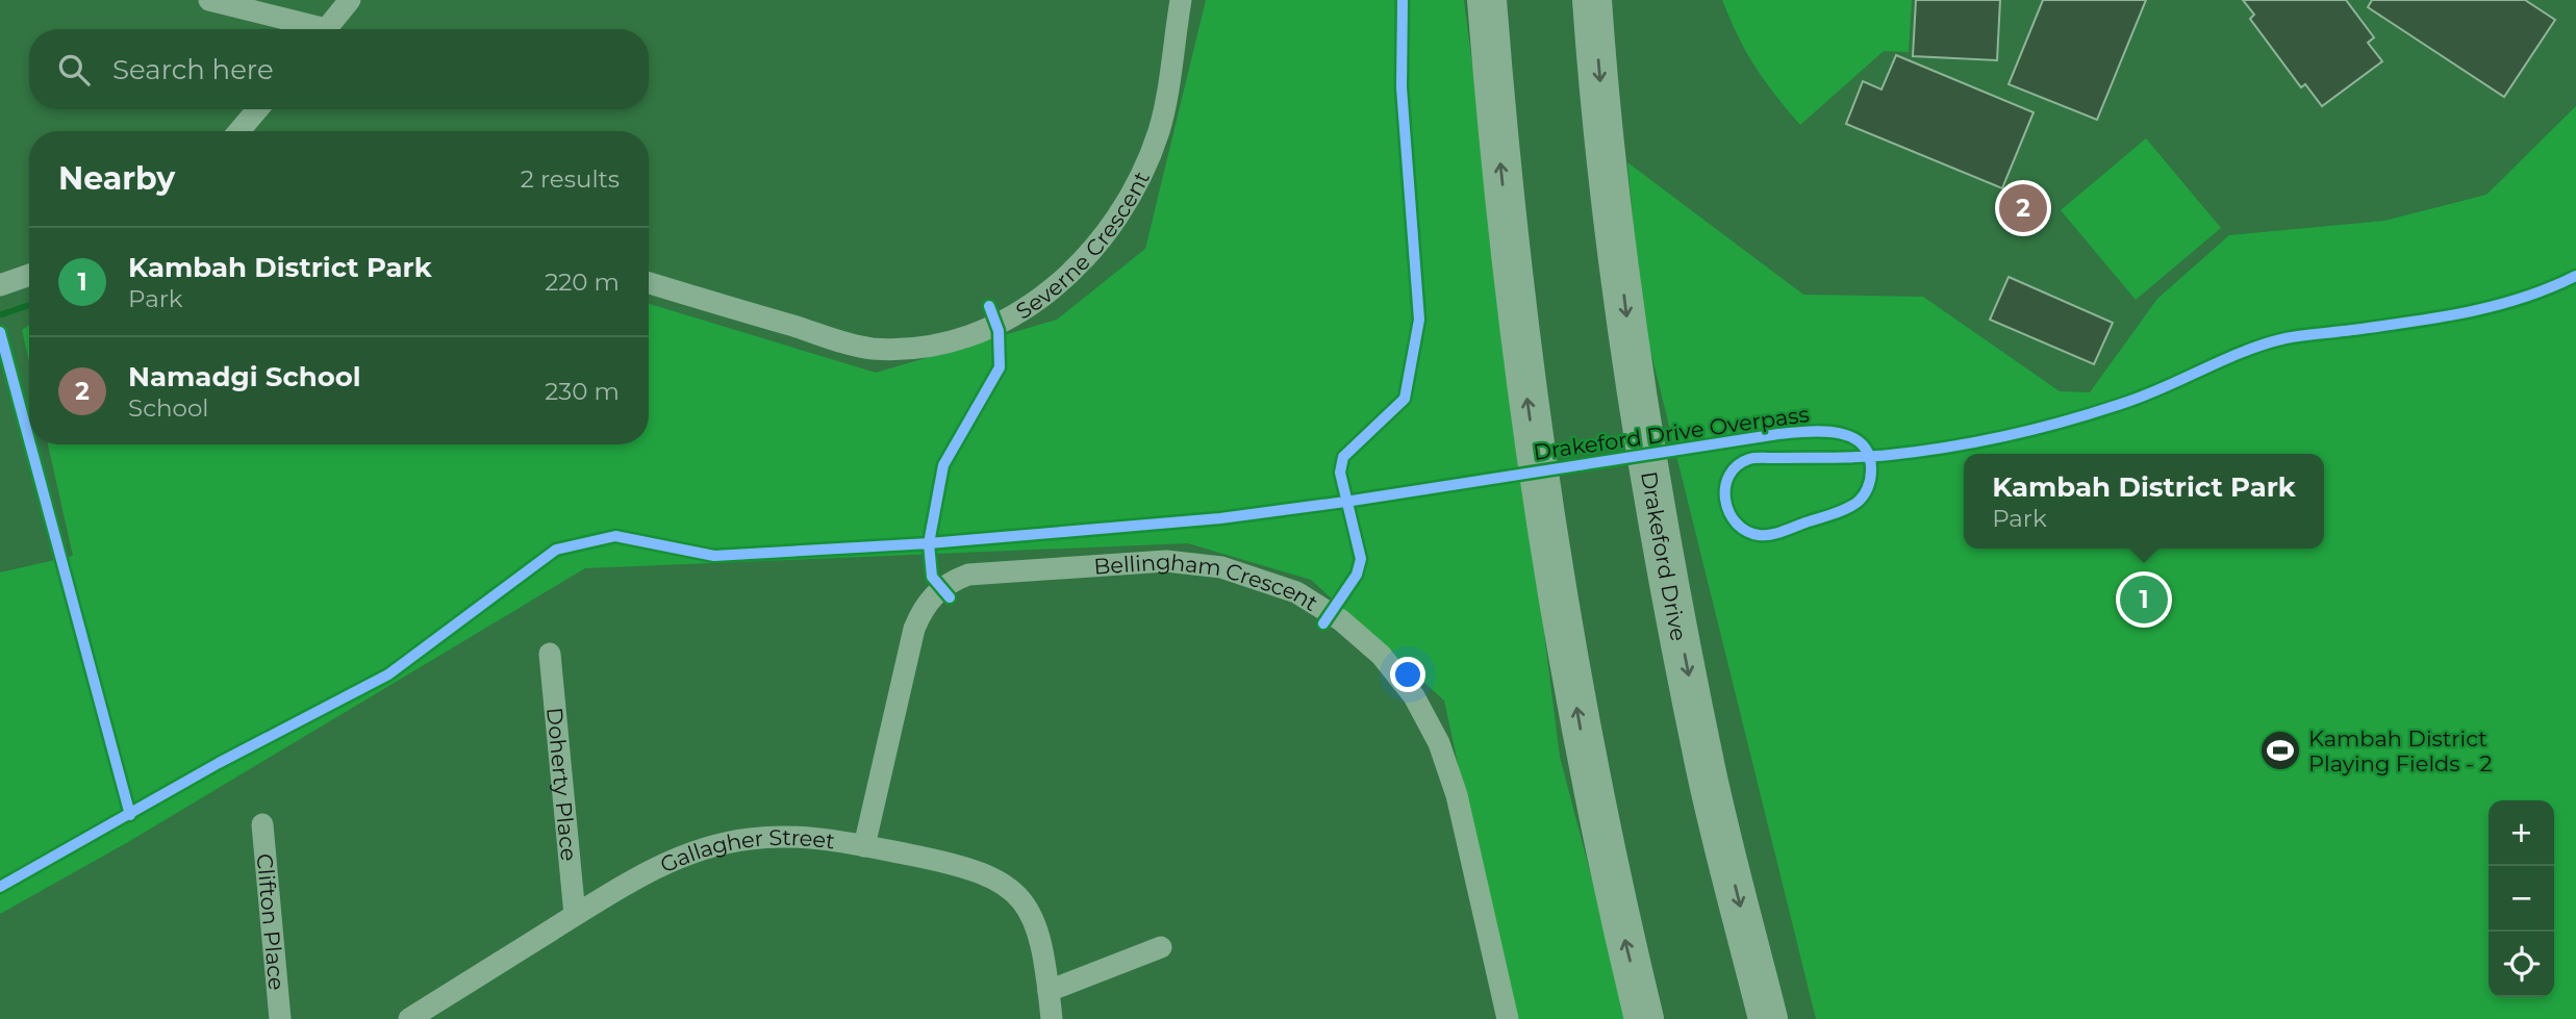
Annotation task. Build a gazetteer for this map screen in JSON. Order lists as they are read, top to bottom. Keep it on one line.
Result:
{"streets":{"highway":["Drakeford Drive"],"street":["Severne Crescent","Bellingham Crescent","Doherty Place","Gallagher Street","Clifton Place"],"cycle path":["Drakeford Drive Overpass"]},"crossings":[["Bellingham Crescent","Gallagher Street"],["Doherty Place","Gallagher Street"]],"places":{"sports":["Kambah District Playing Fields - 2"]},"page":{"search":"Search here","heading":["Nearby","2 results"],"pins":["2","1"],"list":[{"mark":"1","name":"Kambah District Park","note":"Park","value":"220 m"},{"mark":"2","name":"Namadgi School","note":"School","value":"230 m"}],"popup":["Kambah District Park","Park"],"map_buttons":["+","−"]}}
